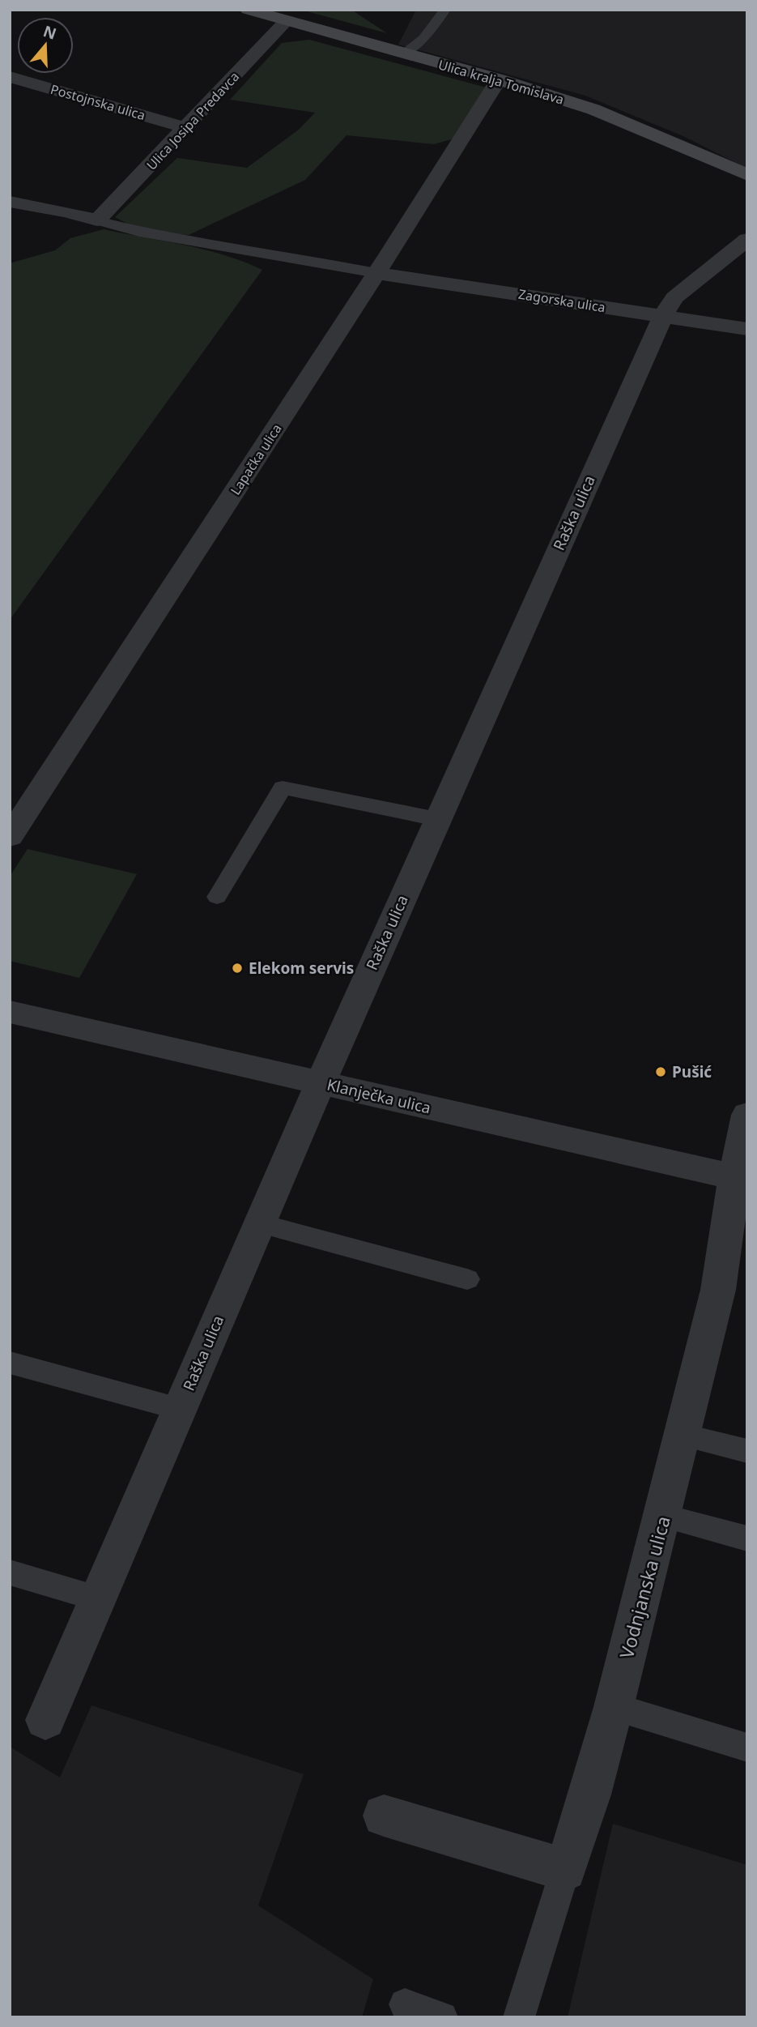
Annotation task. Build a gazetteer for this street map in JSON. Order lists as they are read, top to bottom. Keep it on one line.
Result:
{"streets":{"street":["Ulica kralja Tomislava","Postojnska ulica","Ulica Josipa Predavca","Zagorska ulica","Lapačka ulica","Raška ulica","Klanječka ulica","Vodnjanska ulica"]},"crossings":[["Ulica kralja Tomislava","Ulica Josipa Predavca"],["Ulica kralja Tomislava","Lapačka ulica"],["Postojnska ulica","Ulica Josipa Predavca"],["Zagorska ulica","Lapačka ulica"],["Zagorska ulica","Raška ulica"],["Raška ulica","Klanječka ulica"],["Klanječka ulica","Vodnjanska ulica"]],"places":["Elekom servis","Pušić"],"north":"top"}
